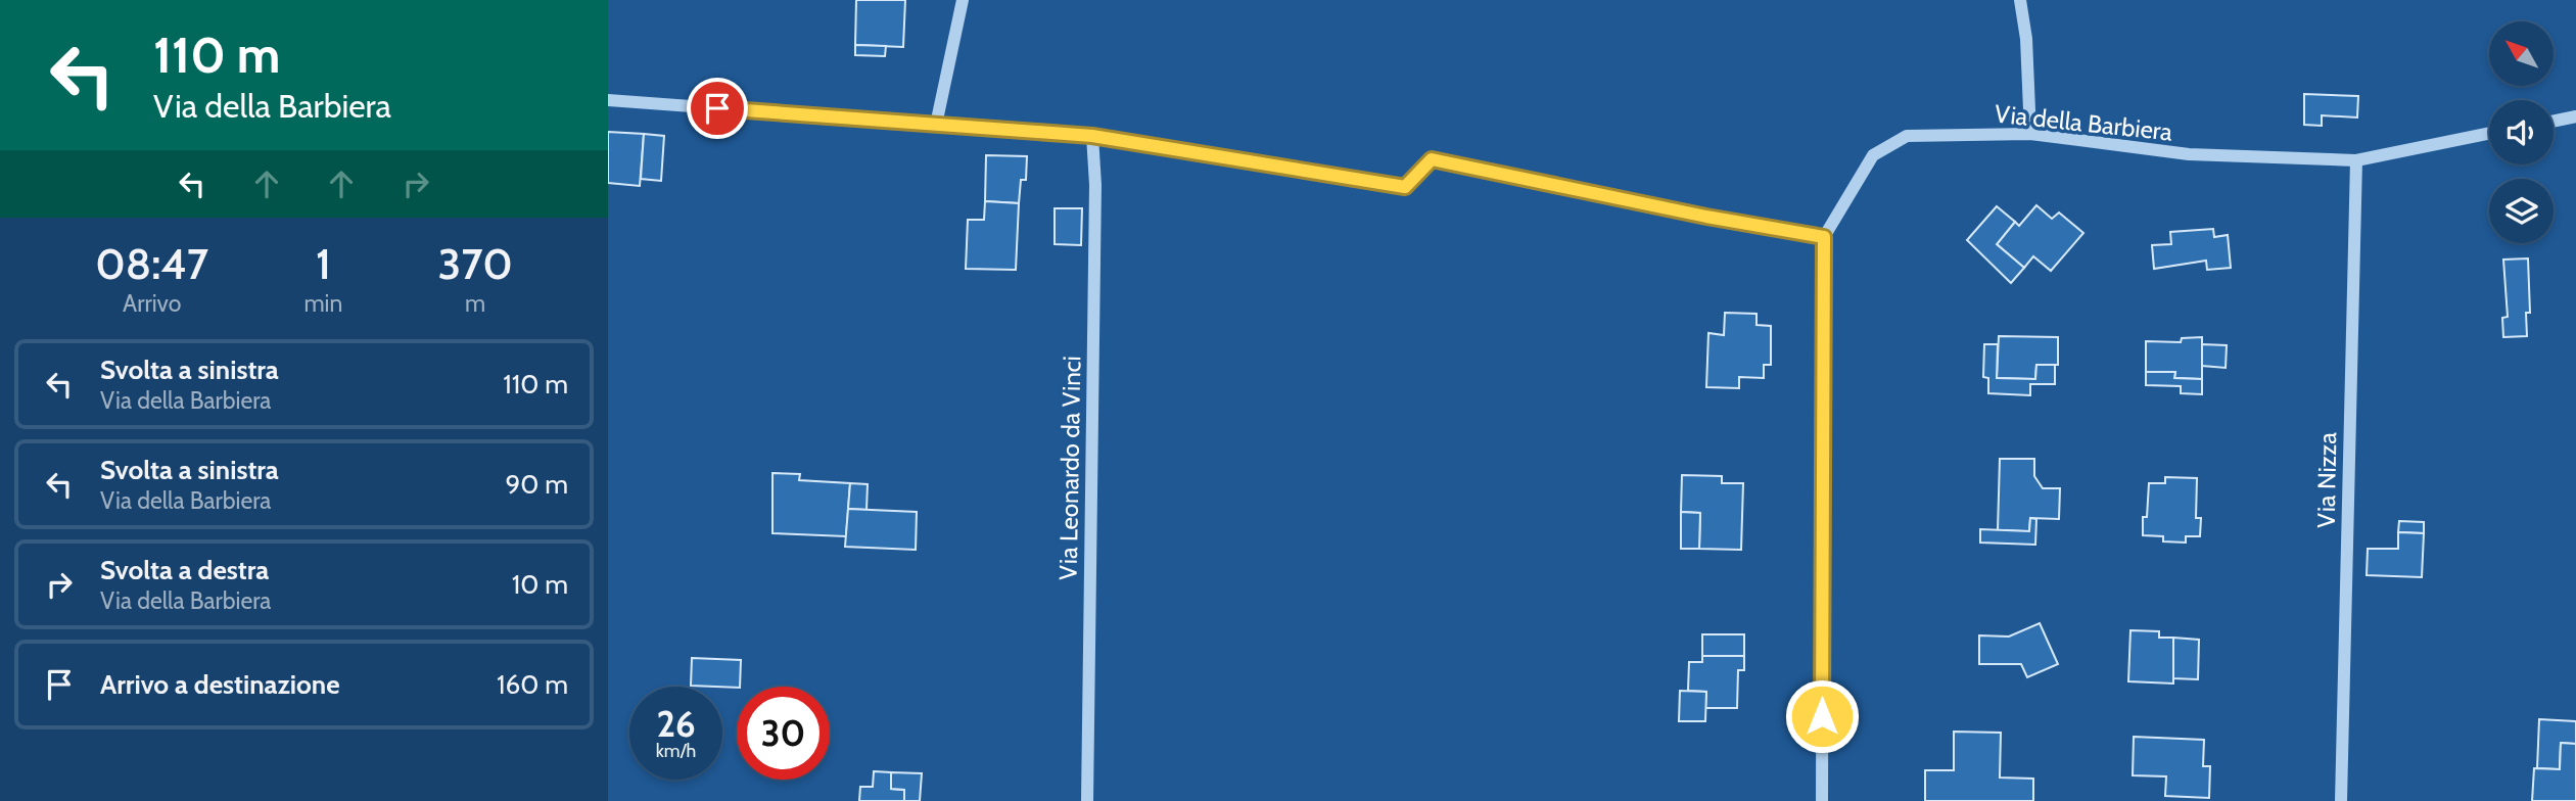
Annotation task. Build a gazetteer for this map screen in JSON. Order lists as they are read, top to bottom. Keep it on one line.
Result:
{"streets":{"street":["Via della Barbiera","Via Leonardo da Vinci","Via Nizza"]},"crossings":[["Via della Barbiera","Via Nizza"]],"north":"top left","page":{"turn":["110 m","Via della Barbiera"],"eta":["08:47","Arrivo","1","min","370","m"],"list":[{"name":"Svolta a sinistra","note":"Via della Barbiera","value":"110 m"},{"name":"Svolta a sinistra","note":"Via della Barbiera","value":"90 m"},{"name":"Svolta a destra","note":"Via della Barbiera","value":"10 m"},{"name":"Arrivo a destinazione","value":"160 m"}],"speed":"26 km/h","limit":"30"}}
